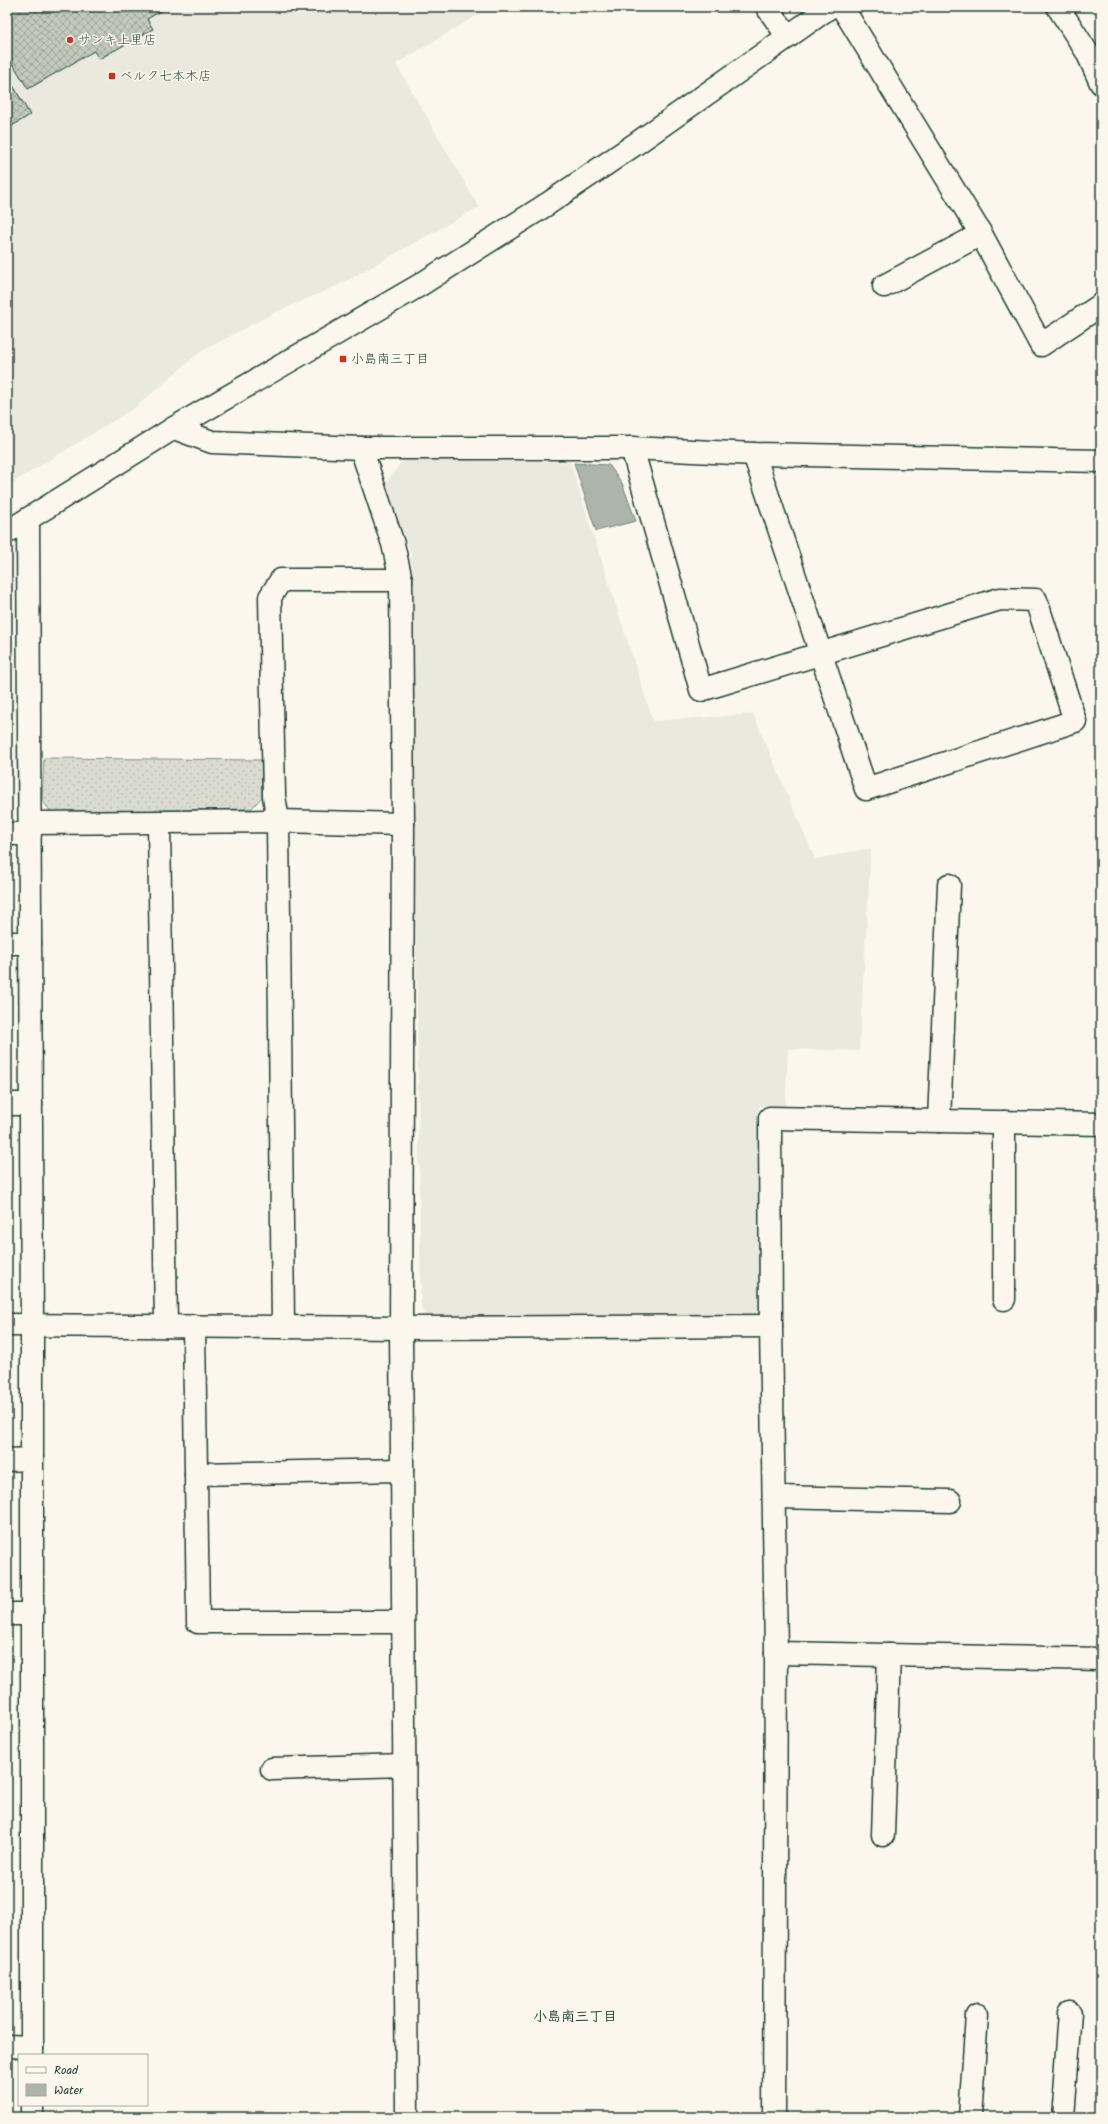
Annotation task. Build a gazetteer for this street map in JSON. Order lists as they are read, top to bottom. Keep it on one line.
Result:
{"districts":["小島南三丁目"],"places":{"other":["サンキ上里店"],"transit":["ベルク七本木店","小島南三丁目"]},"legend":["Road","Water"]}
